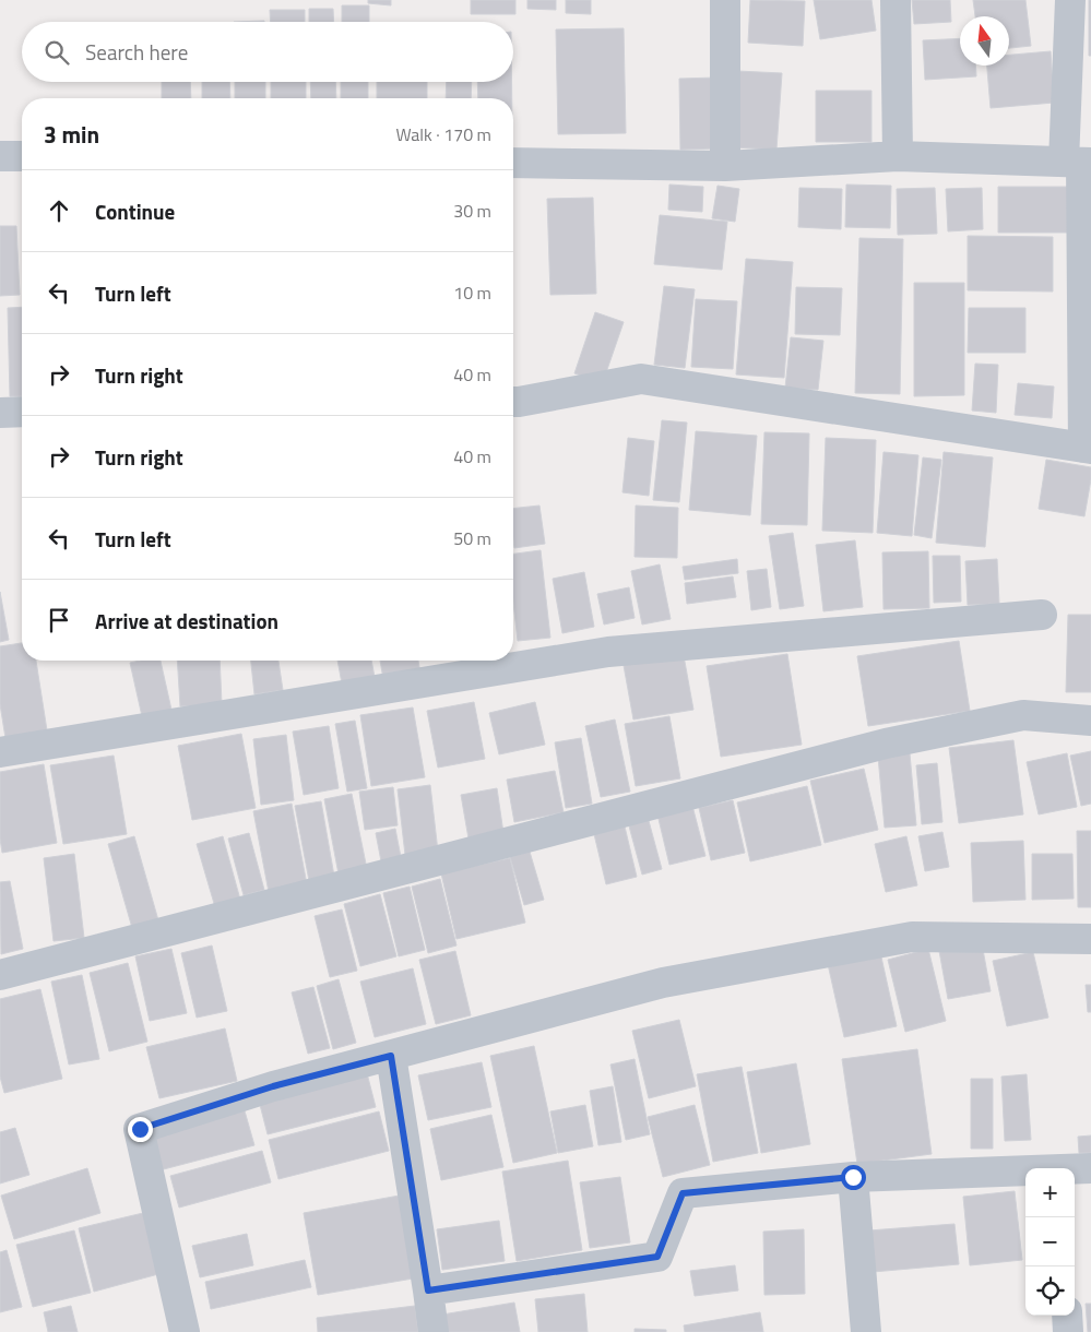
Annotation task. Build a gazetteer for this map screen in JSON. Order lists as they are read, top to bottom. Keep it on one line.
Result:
{"north":"top","page":{"search":"Search here","heading":["3 min","Walk · 170 m"],"list":[["Continue","30 m"],["Turn left","10 m"],["Turn right","40 m"],["Turn right","40 m"],["Turn left","50 m"],"Arrive at destination"],"map_buttons":["+","−"]}}
